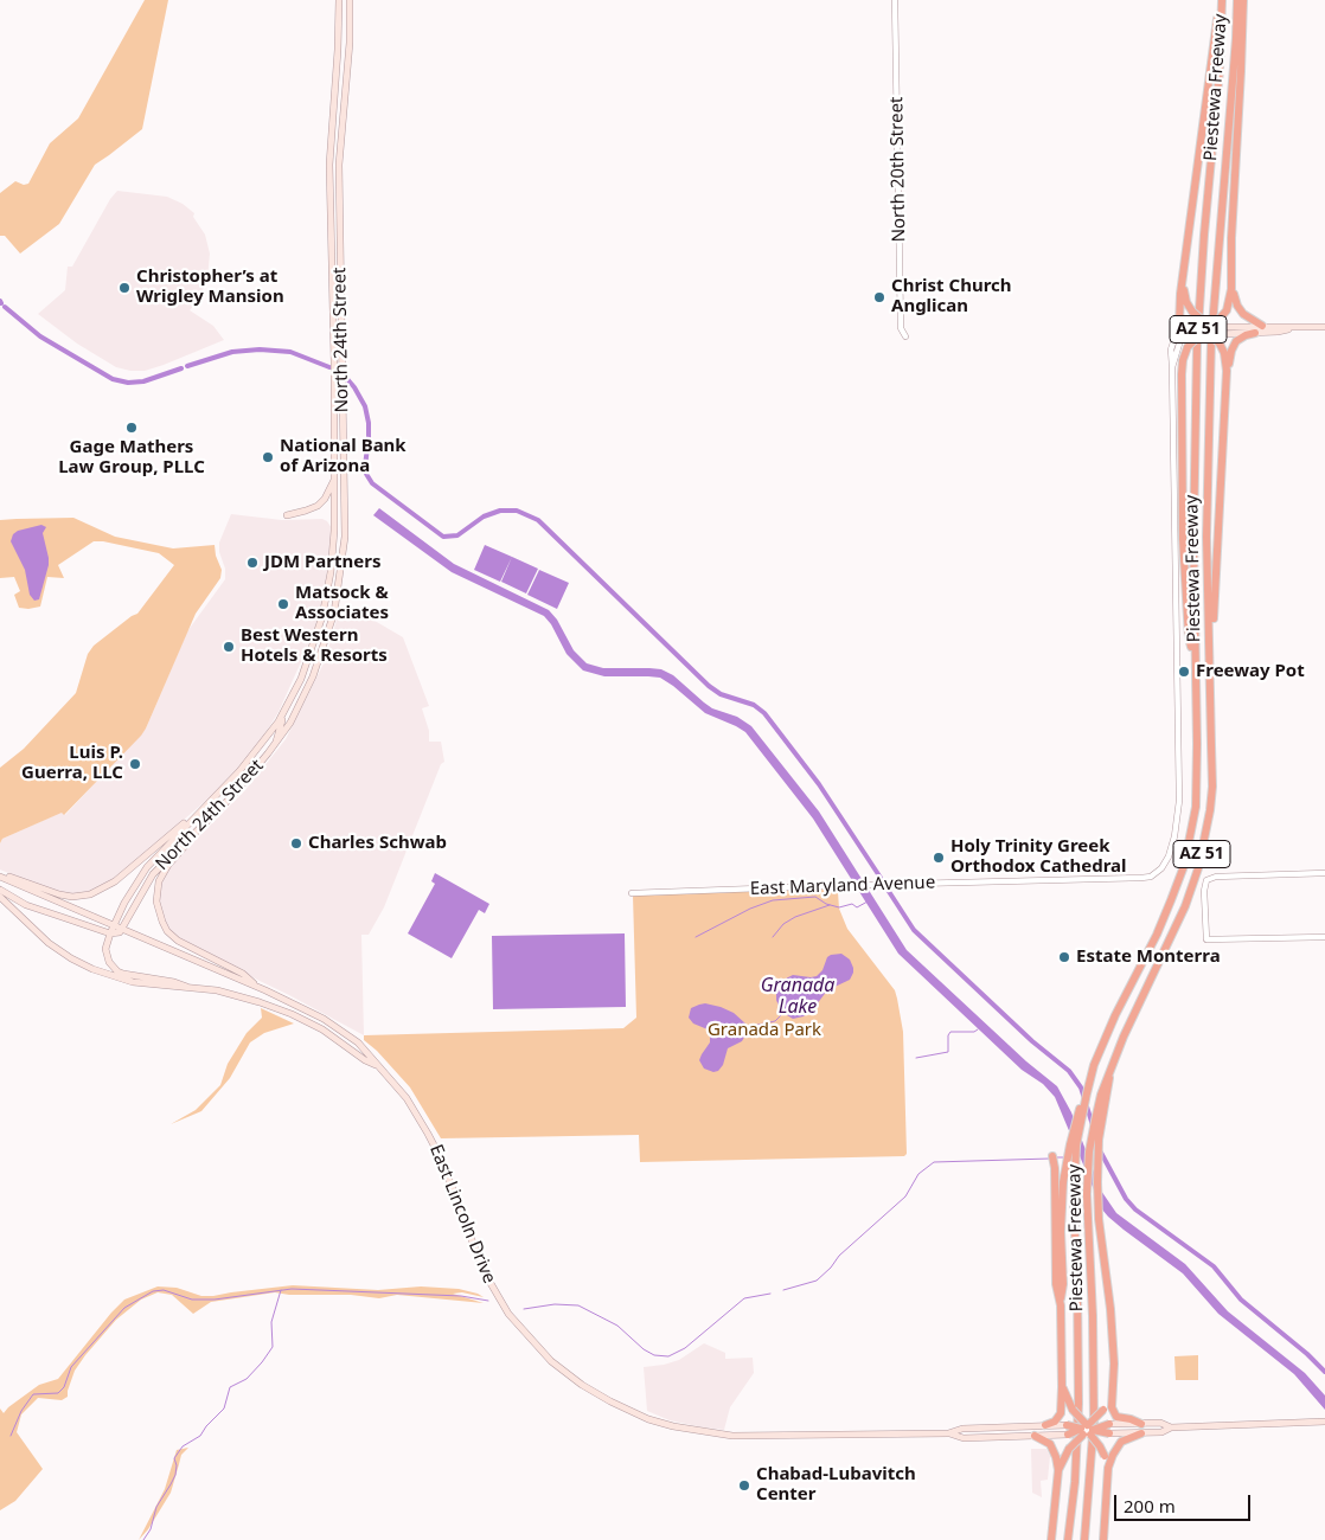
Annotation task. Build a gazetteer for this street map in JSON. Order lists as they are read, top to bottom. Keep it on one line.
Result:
{"streets":{"highway":["Piestewa Freeway","AZ 51"],"main road":["North 24th Street","East Lincoln Drive"],"street":["North 20th Street","East Maryland Avenue"]},"crossings":[["North 24th Street","East Lincoln Drive"]],"water":["Granada Lake"],"parks":["Granada Park"],"places":["Christopher’s at Wrigley Mansion","Christ Church Anglican","Gage Mathers Law Group, PLLC","National Bank of Arizona","JDM Partners","Matsock & Associates","Best Western Hotels & Resorts","Freeway Pot","Luis P. Guerra, LLC","Charles Schwab","Holy Trinity Greek Orthodox Cathedral","Estate Monterra","Chabad-Lubavitch Center"],"scale_bar":"200 m"}
